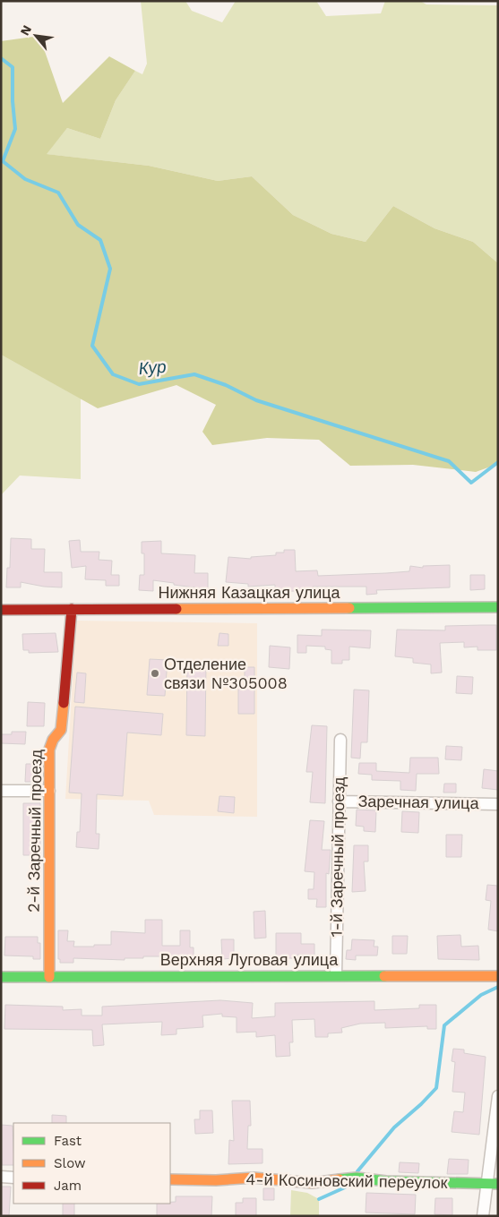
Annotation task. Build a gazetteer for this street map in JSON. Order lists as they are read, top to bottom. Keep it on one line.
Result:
{"streets":{"street":["Нижняя Казацкая улица","Заречная улица","2-й Заречный проезд","1-й Заречный проезд","Верхняя Луговая улица","4-й Косиновский переулок"]},"crossings":[["Нижняя Казацкая улица","2-й Заречный проезд"],["Заречная улица","1-й Заречный проезд"],["2-й Заречный проезд","Верхняя Луговая улица"],["1-й Заречный проезд","Верхняя Луговая улица"]],"water":["Кур"],"places":["Отделение связи №305008"],"legend":["Fast","Slow","Jam"],"north":"top left"}
